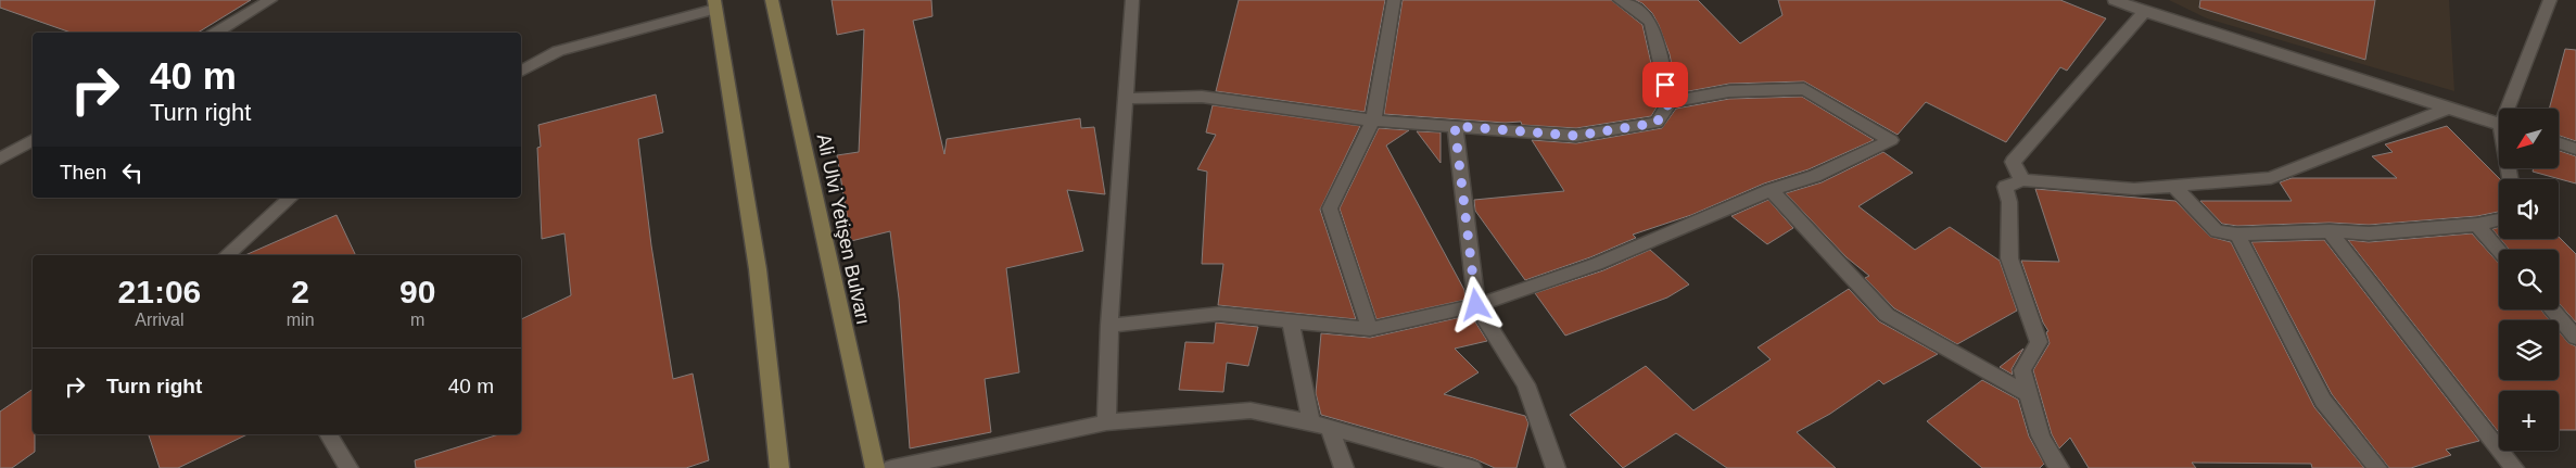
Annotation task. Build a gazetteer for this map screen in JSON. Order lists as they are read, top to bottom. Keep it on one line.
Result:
{"streets":{"main road":["Ali Ulvi Yetişen Bulvarı"]},"north":"bottom left","page":{"turn":["40 m","Turn right"],"map_buttons":"+","then":"Then","eta":["21:06","Arrival","2","min","90","m"],"list":[{"name":"Turn right","value":"40 m"}]}}
